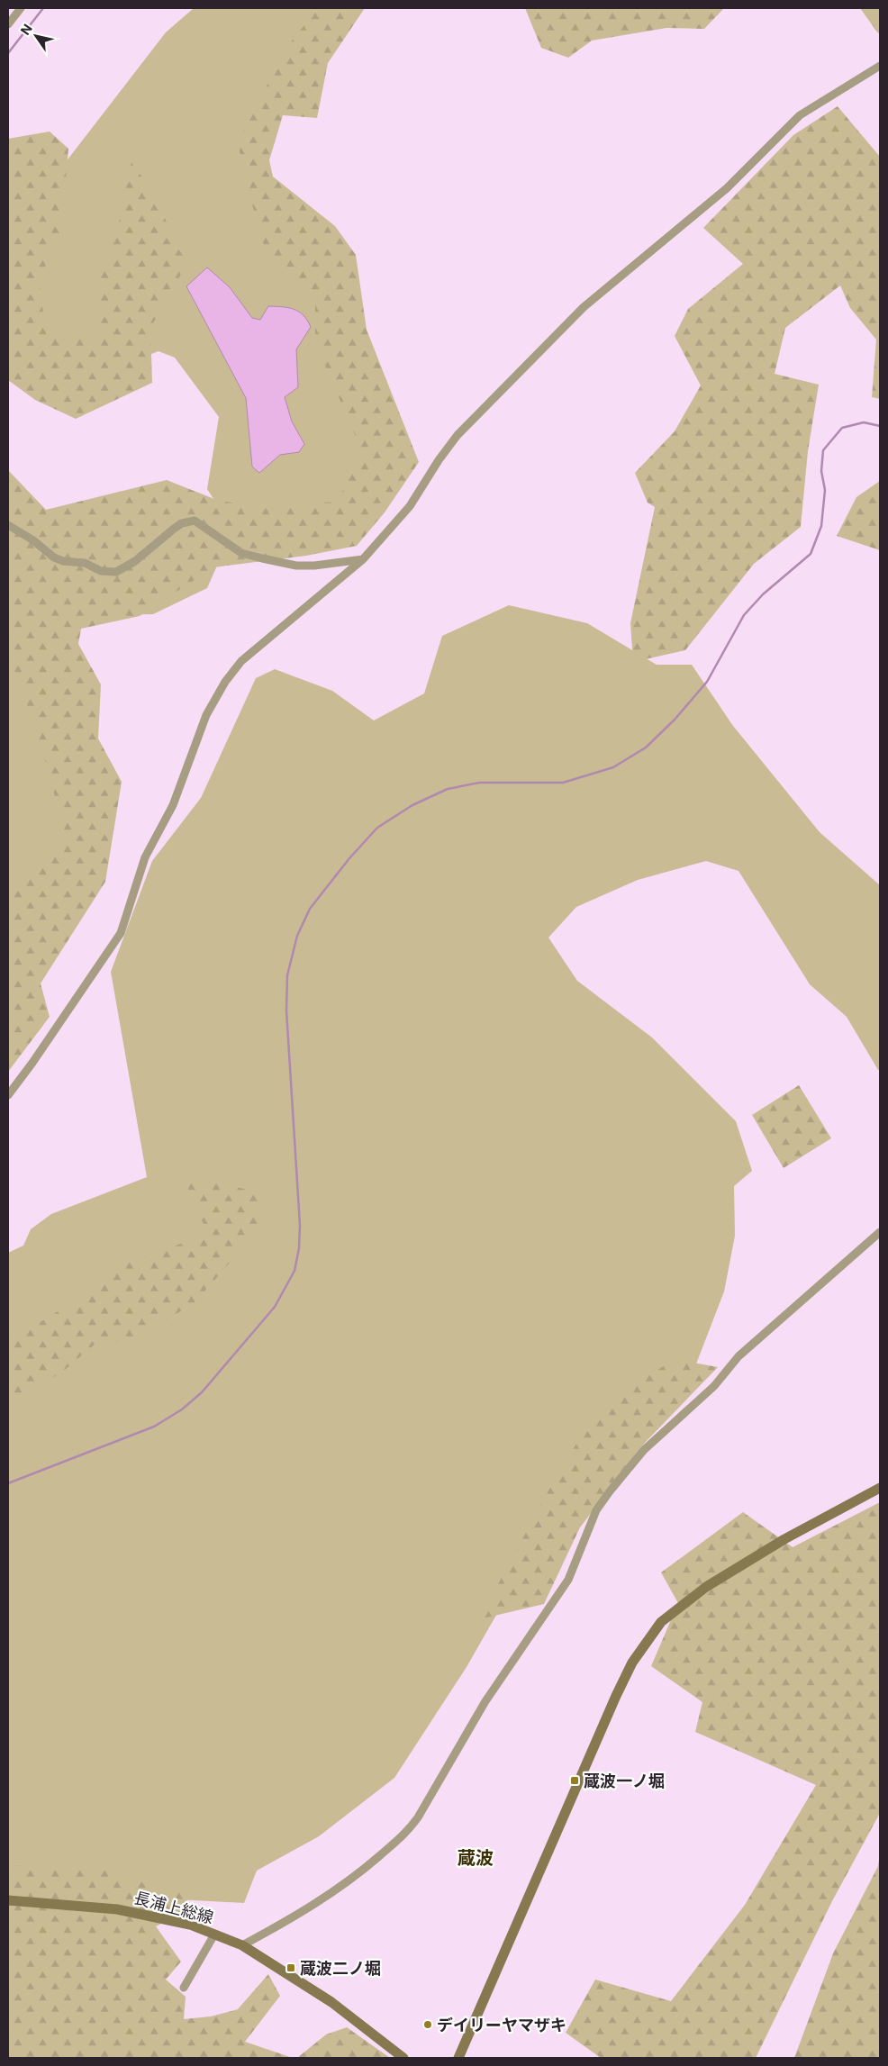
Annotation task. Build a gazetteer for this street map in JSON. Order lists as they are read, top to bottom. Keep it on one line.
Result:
{"streets":{"street":["長浦上総線"]},"districts":["蔵波"],"places":{"transit":["蔵波一ノ堀","蔵波二ノ堀"],"other":["デイリーヤマザキ"]},"north":"top left"}
